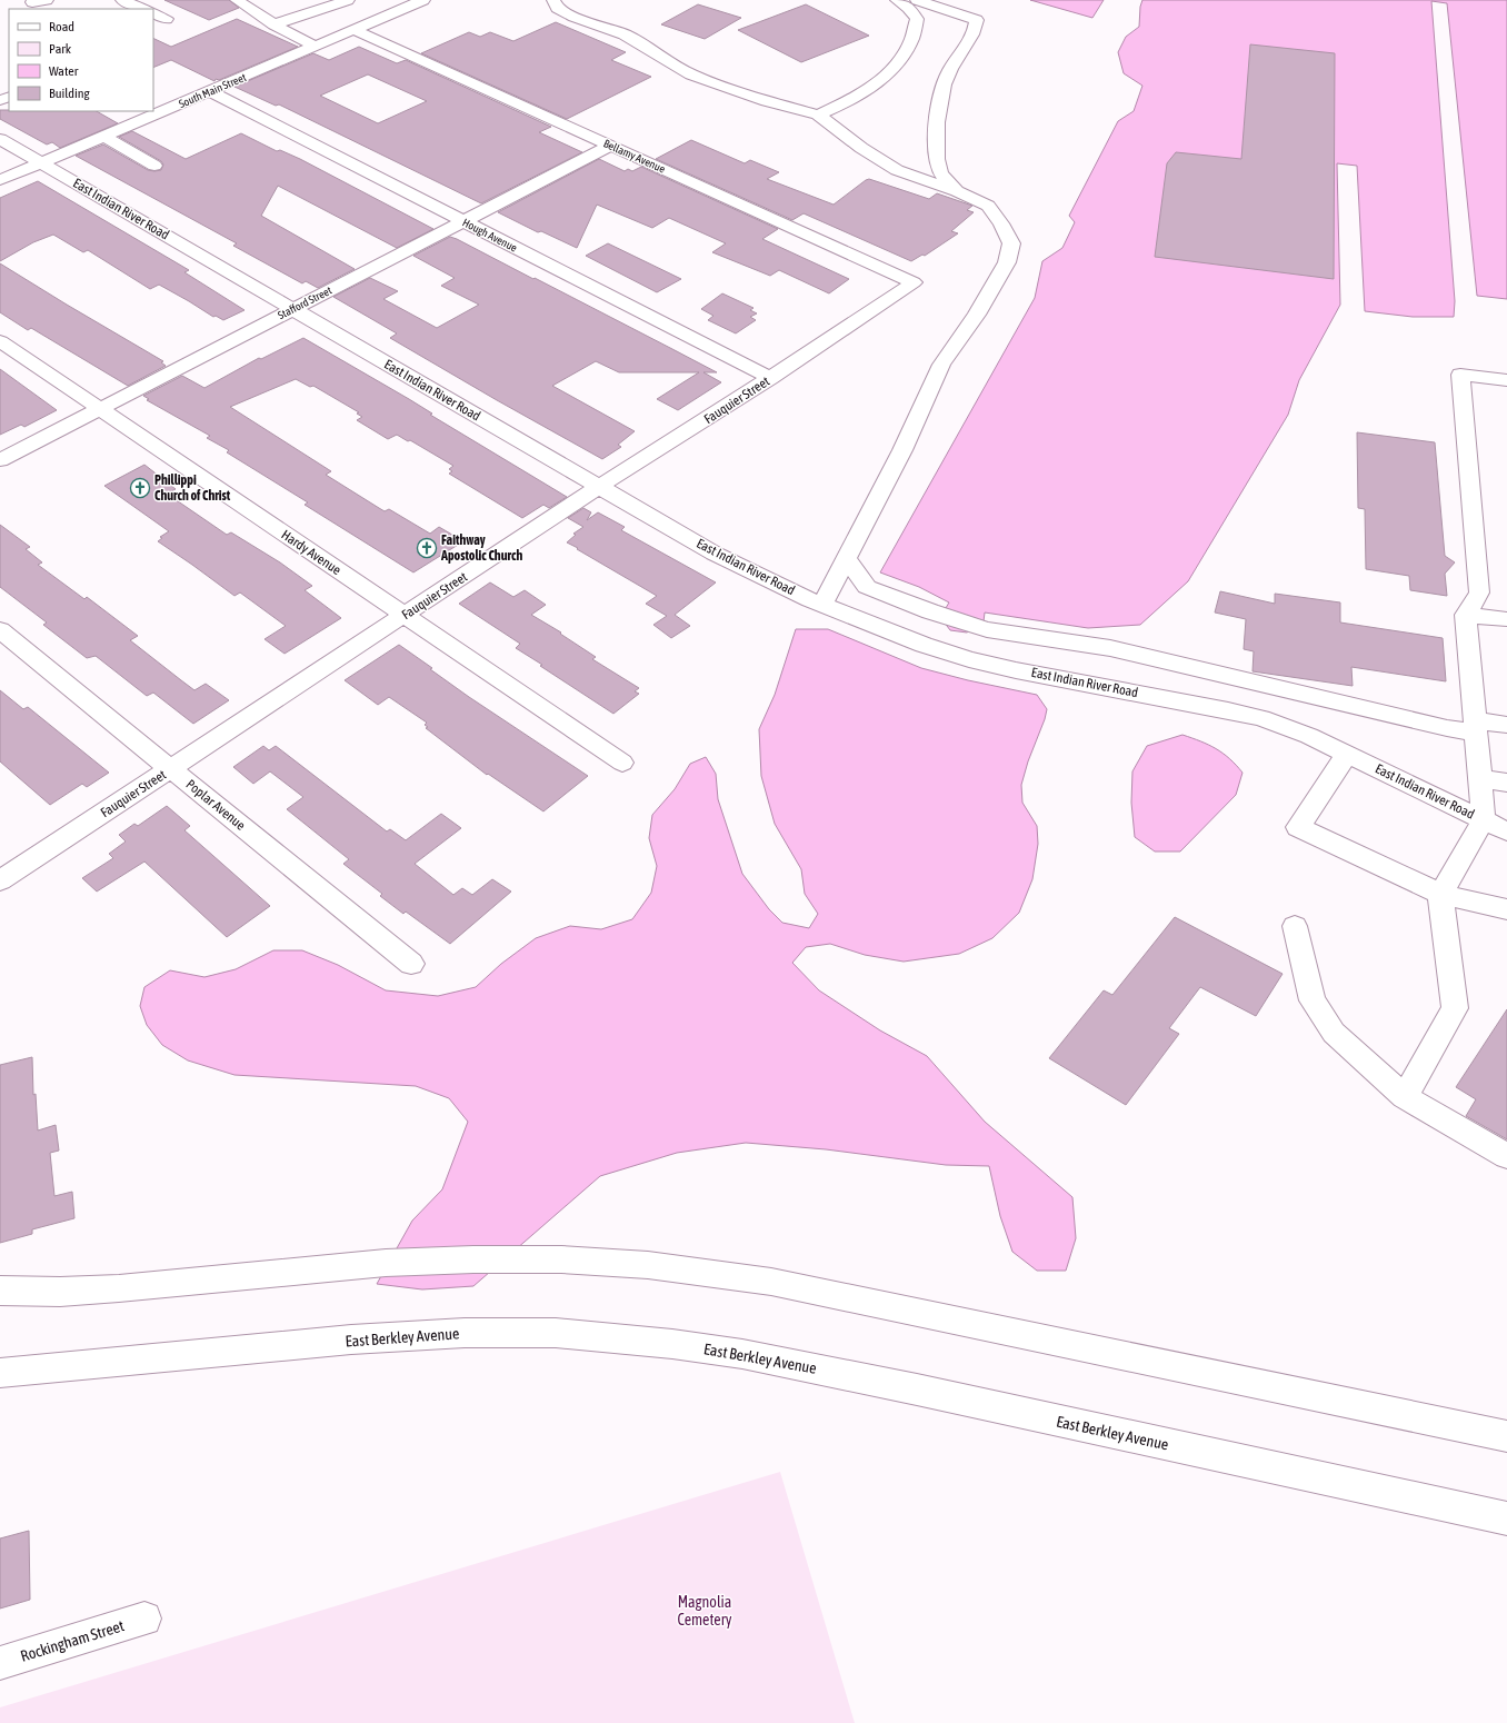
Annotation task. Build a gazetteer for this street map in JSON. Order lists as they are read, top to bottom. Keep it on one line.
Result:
{"streets":{"street":["South Main Street","Bellamy Avenue","East Indian River Road","Hough Avenue","Stafford Street","Fauquier Street","Hardy Avenue","Poplar Avenue","East Berkley Avenue","Rockingham Street"]},"crossings":[["South Main Street","Bellamy Avenue"],["South Main Street","East Indian River Road"],["South Main Street","Hough Avenue"],["Bellamy Avenue","Stafford Street"],["Bellamy Avenue","Fauquier Street"],["East Indian River Road","Stafford Street"],["East Indian River Road","Fauquier Street"],["Hough Avenue","Stafford Street"],["Hough Avenue","Fauquier Street"],["Stafford Street","Hardy Avenue"],["Fauquier Street","Hardy Avenue"],["Fauquier Street","Poplar Avenue"]],"parks":["Magnolia Cemetery"],"places":{"church":["Phillippi Church of Christ","Faithway Apostolic Church"]},"legend":["Road","Park","Water","Building"]}
